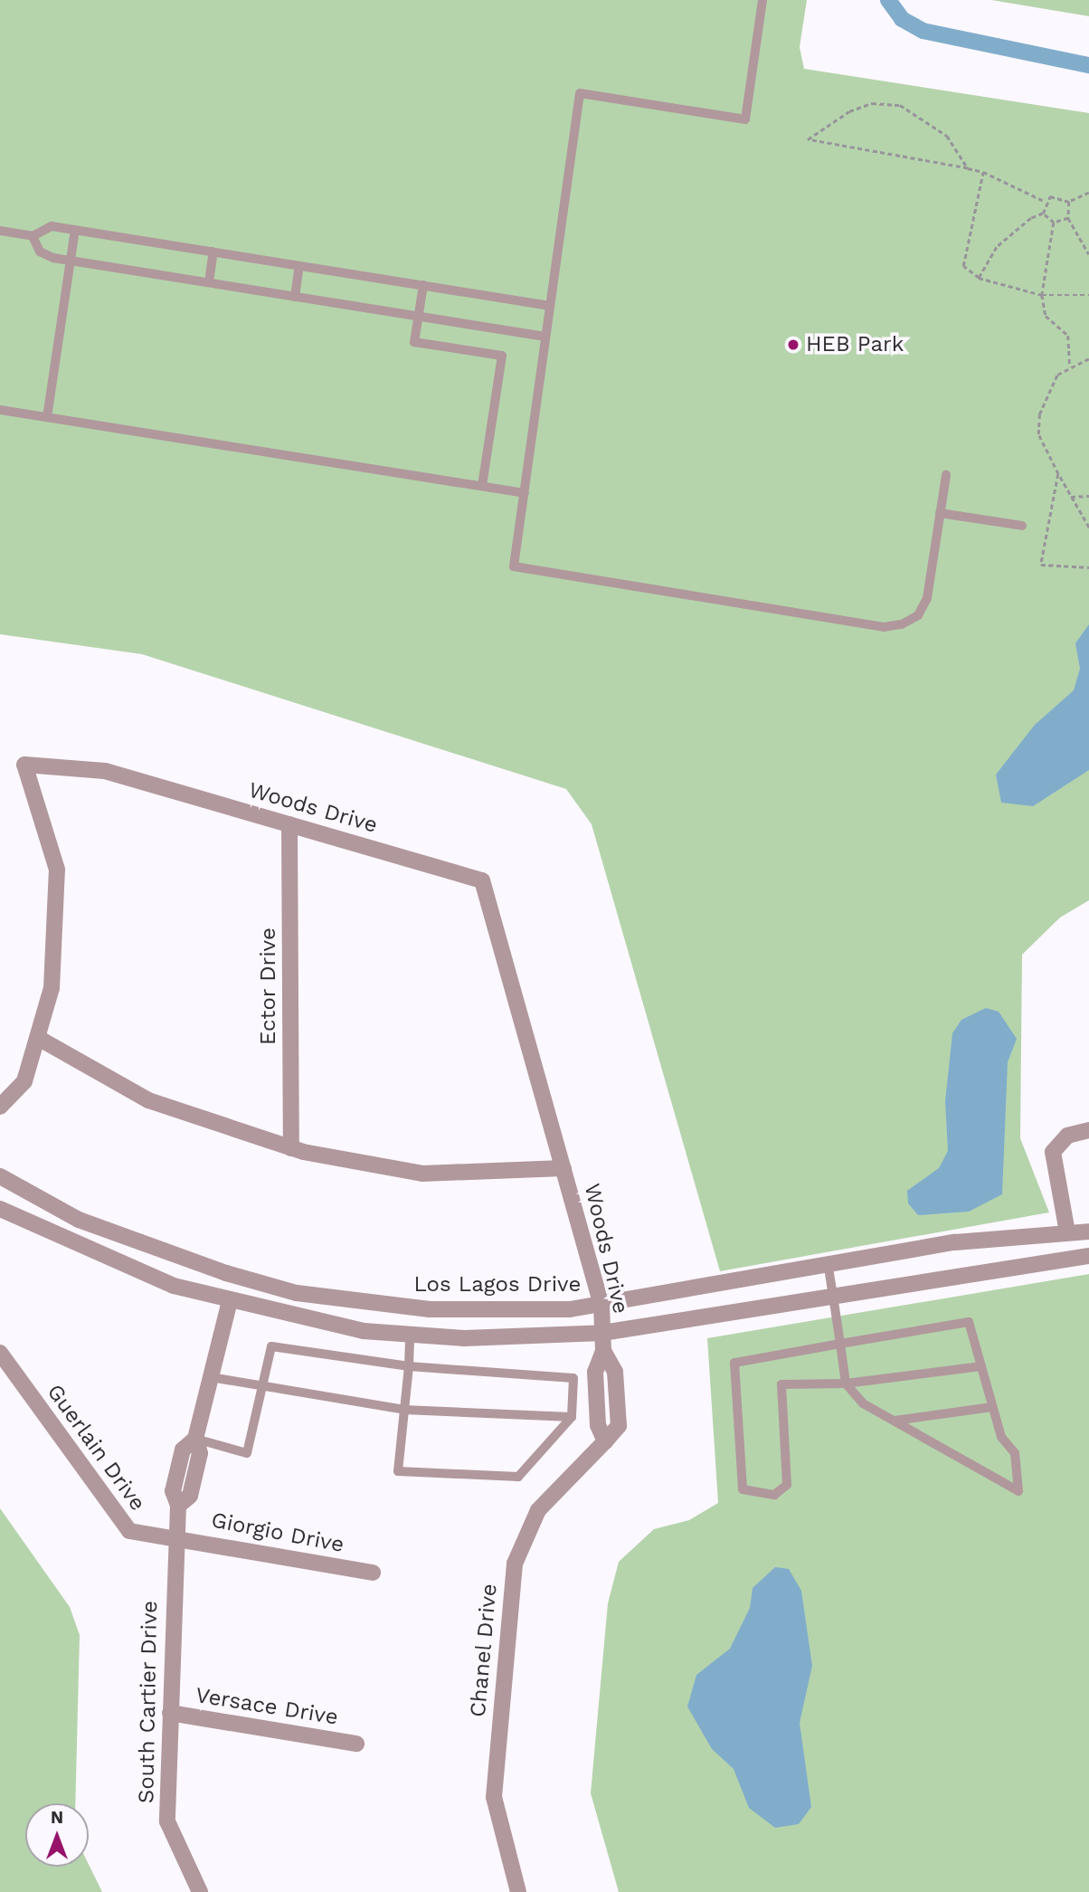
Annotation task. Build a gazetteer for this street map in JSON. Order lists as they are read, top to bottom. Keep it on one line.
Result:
{"streets":{"street":["Woods Drive","Ector Drive","Los Lagos Drive","Guerlain Drive","Giorgio Drive","Chanel Drive","South Cartier Drive","Versace Drive"]},"crossings":[["Woods Drive","Ector Drive"],["Woods Drive","Los Lagos Drive"],["Woods Drive","Chanel Drive"],["Guerlain Drive","Giorgio Drive"],["Guerlain Drive","South Cartier Drive"],["Giorgio Drive","South Cartier Drive"],["South Cartier Drive","Versace Drive"]],"places":["HEB Park"],"north":"top"}
